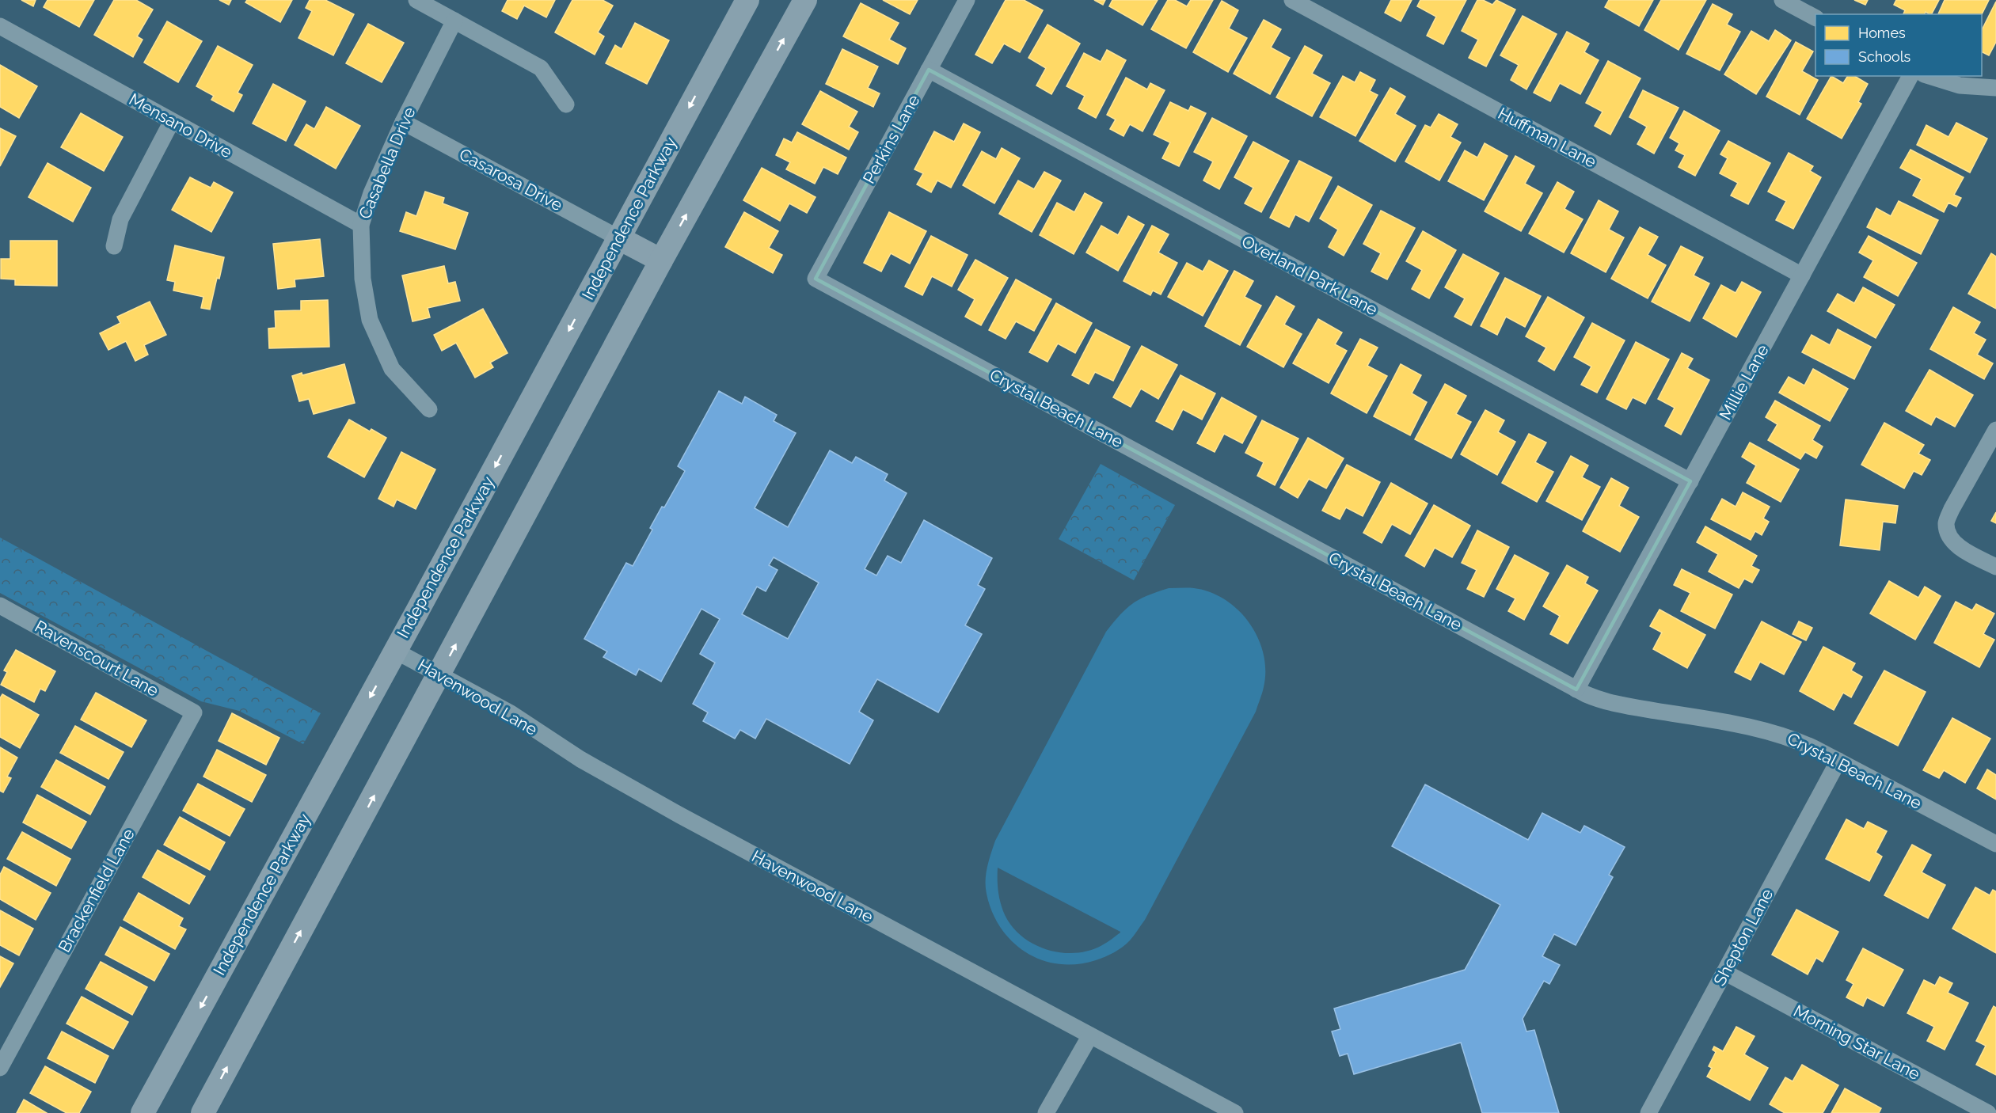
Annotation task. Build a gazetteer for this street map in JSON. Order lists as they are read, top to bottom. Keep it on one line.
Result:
{"streets":{"main road":["Independence Parkway"],"street":["Mensano Drive","Huffman Lane","Perkins Lane","Casabella Drive","Casarosa Drive","Overland Park Lane","Millie Lane","Crystal Beach Lane","Ravenscourt Lane","Havenwood Lane","Brackenfield Lane","Shepton Lane","Morning Star Lane"]},"crossings":[["Mensano Drive","Casabella Drive"],["Huffman Lane","Millie Lane"],["Perkins Lane","Overland Park Lane"],["Perkins Lane","Crystal Beach Lane"],["Casabella Drive","Casarosa Drive"],["Casarosa Drive","Independence Parkway"],["Independence Parkway","Havenwood Lane"],["Overland Park Lane","Millie Lane"],["Millie Lane","Crystal Beach Lane"],["Crystal Beach Lane","Shepton Lane"],["Ravenscourt Lane","Brackenfield Lane"],["Shepton Lane","Morning Star Lane"]],"legend":["Homes","Schools"]}
